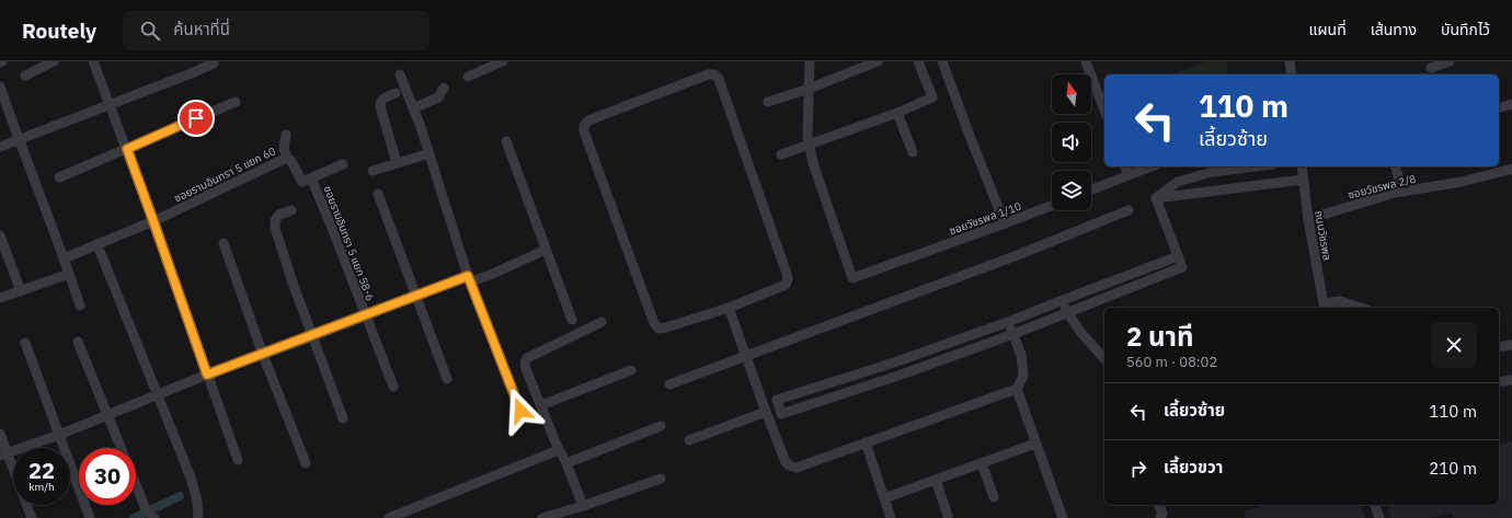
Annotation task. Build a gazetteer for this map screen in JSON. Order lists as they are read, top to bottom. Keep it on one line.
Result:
{"streets":{"street":["ซอยรามอินทรา 5 แยก 60","ซอยวัชรพล 2/8","ซอยวัชรพล 1/10","ถนนวัชรพล","ซอยรามอินทรา 5 แยก 58-6"]},"crossings":[["ซอยรามอินทรา 5 แยก 60","ซอยรามอินทรา 5 แยก 58-6"],["ซอยวัชรพล 2/8","ถนนวัชรพล"]],"north":"top","page":{"header":"Routely","search":"ค้นหาที่นี่","nav":["แผนที่","เส้นทาง","บันทึกไว้"],"turn":["110 m","เลี้ยวซ้าย"],"heading":["2 นาที","560 m · 08:02"],"list":[{"name":"เลี้ยวซ้าย","value":"110 m"},{"name":"เลี้ยวขวา","value":"210 m"}],"speed":"22 km/h","limit":"30"}}
